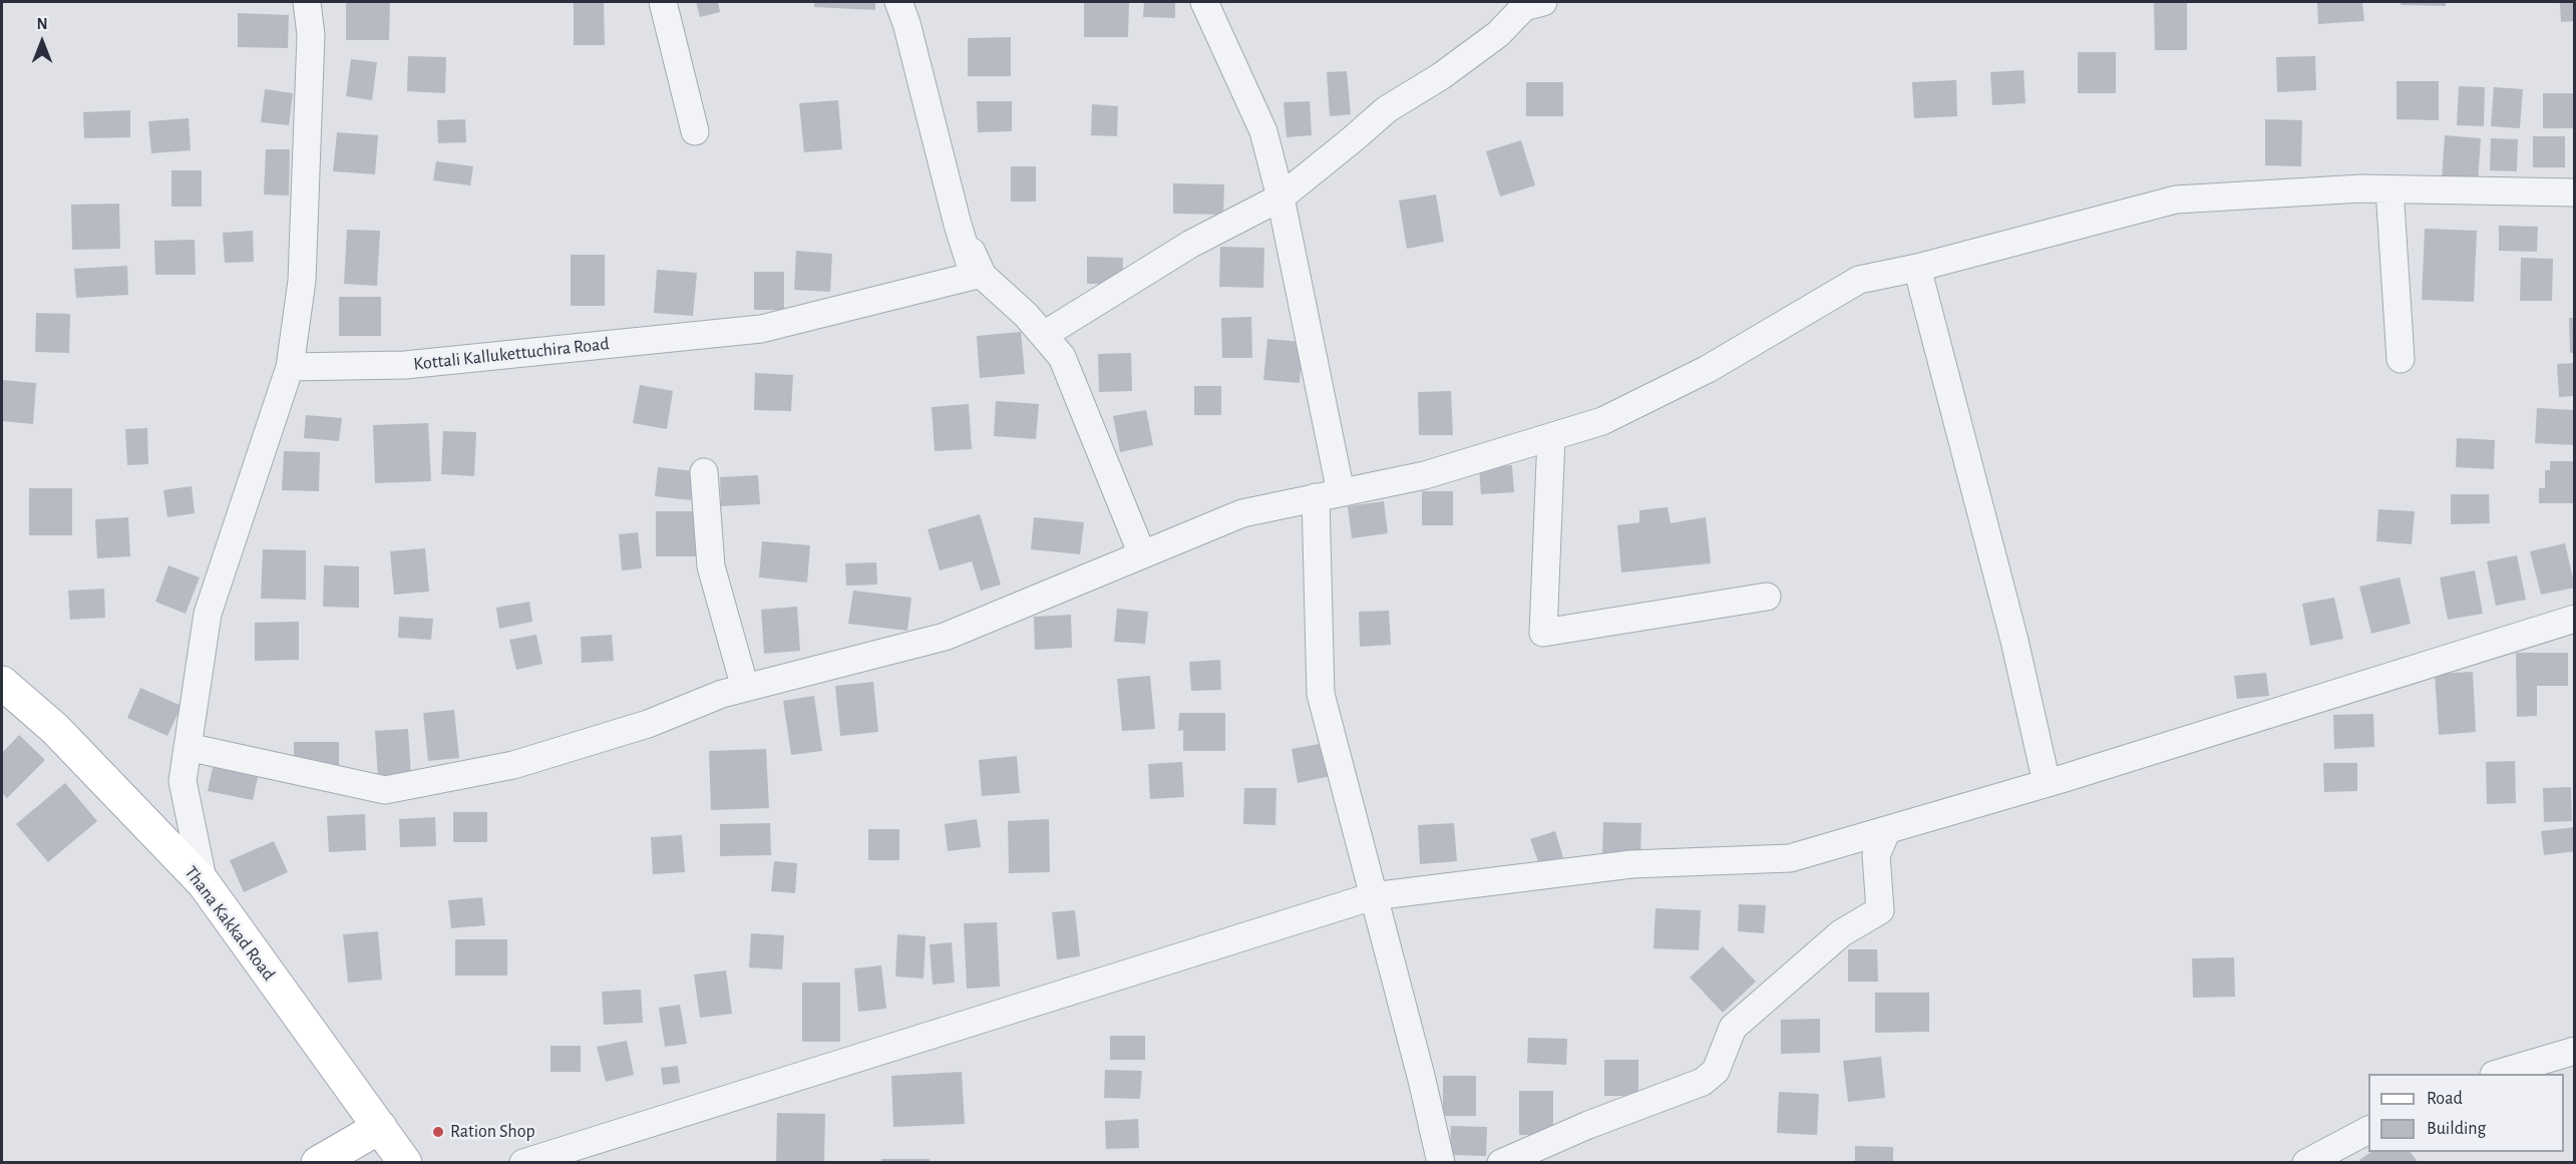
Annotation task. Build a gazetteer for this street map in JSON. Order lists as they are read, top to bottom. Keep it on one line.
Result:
{"streets":{"main road":["Thana Kakkad Road"],"street":["Kottali Kallukettuchira Road"]},"places":["Ration Shop"],"legend":["Road","Building"],"north":"top"}
